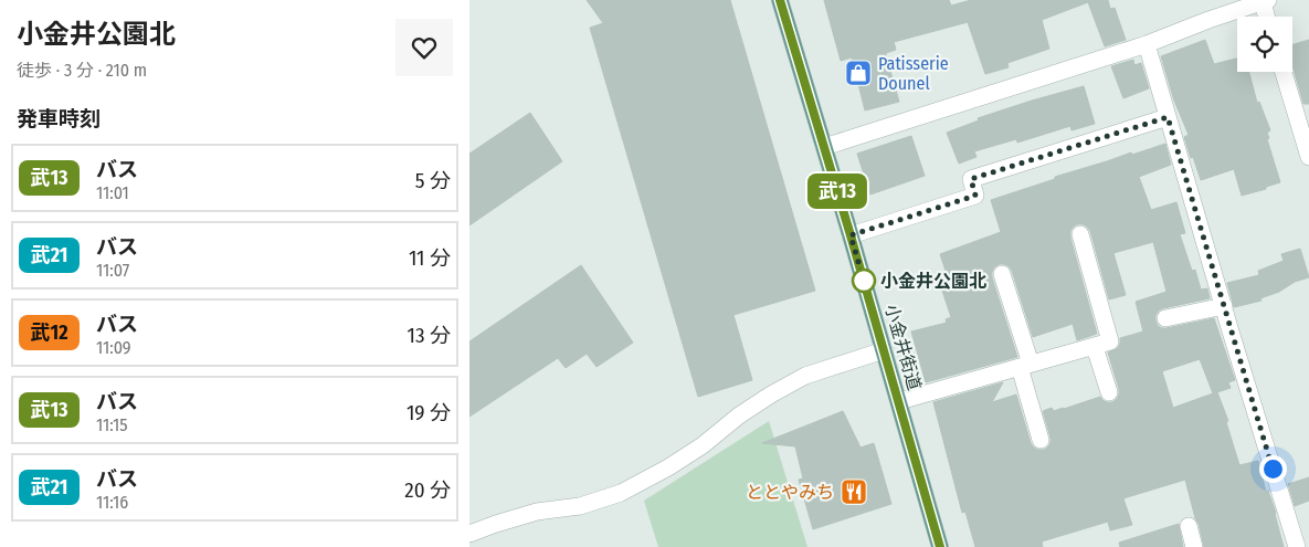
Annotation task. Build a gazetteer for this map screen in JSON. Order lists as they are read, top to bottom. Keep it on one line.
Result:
{"streets":{"main road":["小金井街道"]},"places":{"shop":["Patisserie Dounel"],"other":["小金井公園北"],"restaurant":["ととやみち"]},"lines":["bus line 武13"],"page":{"heading":[["小金井公園北","徒歩 · 3 分 · 210 m"],"発車時刻"],"on_map":"武13","list":[{"mark":"武13","name":"バス","note":"11:01","value":"5 分"},{"mark":"武21","name":"バス","note":"11:07","value":"11 分"},{"mark":"武12","name":"バス","note":"11:09","value":"13 分"},{"mark":"武13","name":"バス","note":"11:15","value":"19 分"},{"mark":"武21","name":"バス","note":"11:16","value":"20 分"}]}}
